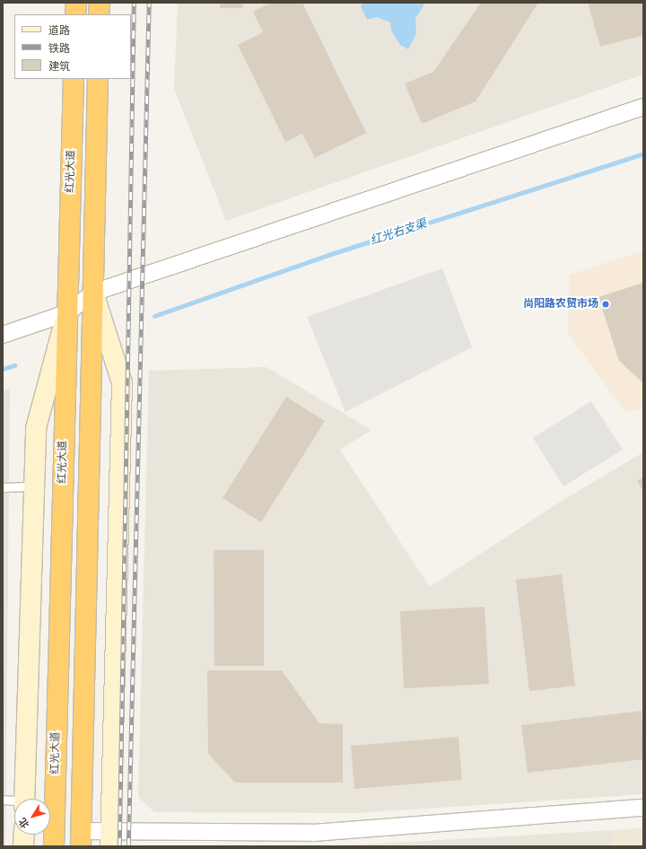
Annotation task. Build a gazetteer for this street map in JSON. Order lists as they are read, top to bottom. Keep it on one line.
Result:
{"streets":{"highway":["红光大道"]},"water":["红光右支渠"],"places":["尚阳路农贸市场"],"legend":["道路","铁路","建筑"],"north":"bottom left"}
